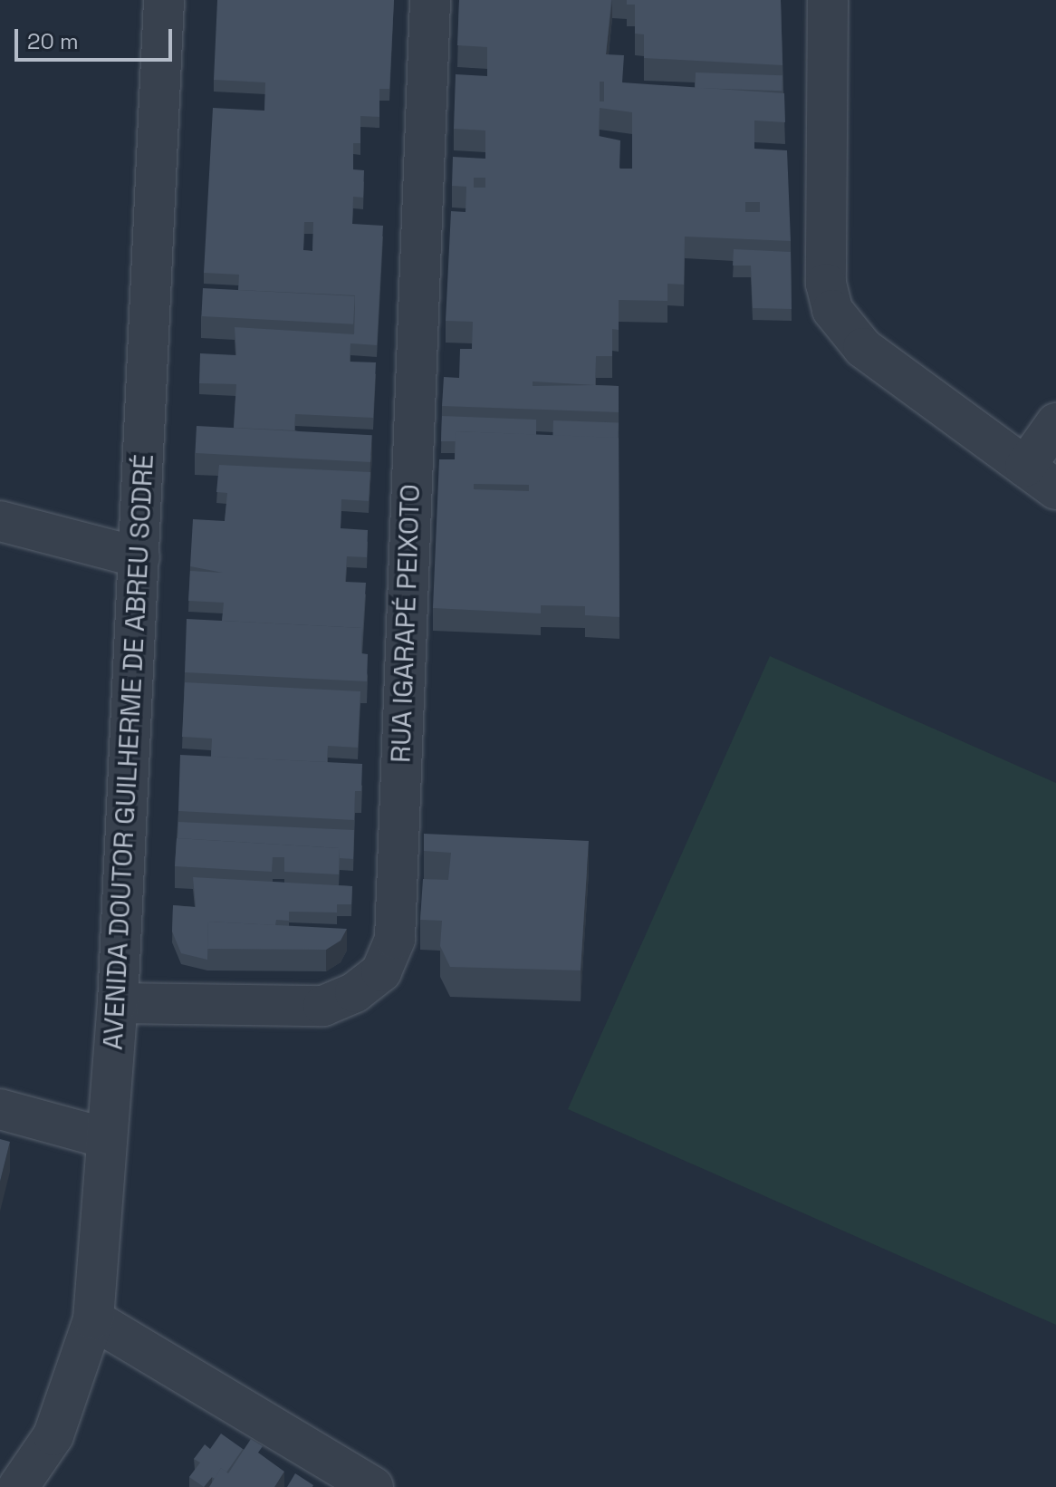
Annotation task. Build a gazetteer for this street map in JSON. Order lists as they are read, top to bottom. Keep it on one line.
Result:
{"streets":{"street":["RUA IGARAPÉ PEIXOTO","AVENIDA DOUTOR GUILHERME DE ABREU SODRÉ"]},"crossings":[["RUA IGARAPÉ PEIXOTO","AVENIDA DOUTOR GUILHERME DE ABREU SODRÉ"]],"scale_bar":"20 m"}
